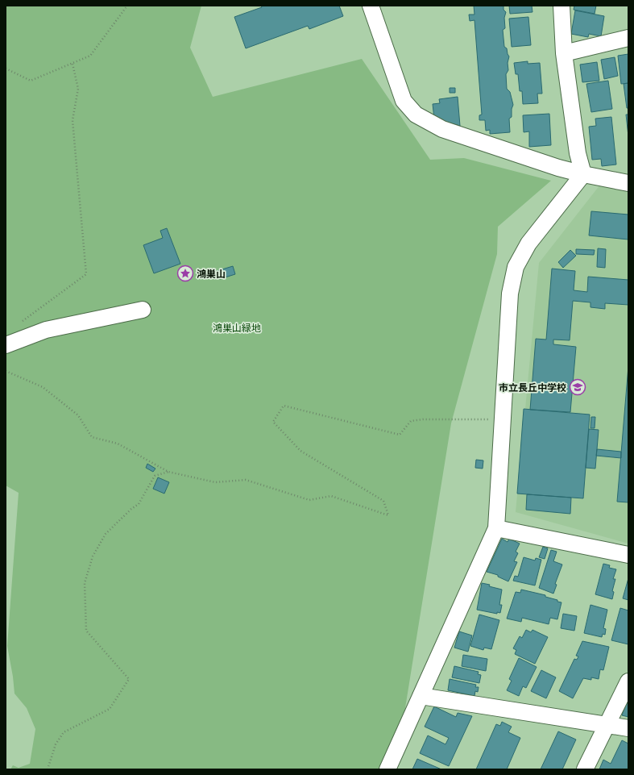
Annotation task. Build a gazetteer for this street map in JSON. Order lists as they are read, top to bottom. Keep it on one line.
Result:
{"parks":["鴻巣山緑地"],"places":{"place":["鴻巣山"],"school or university":["市立長丘中学校"]}}
